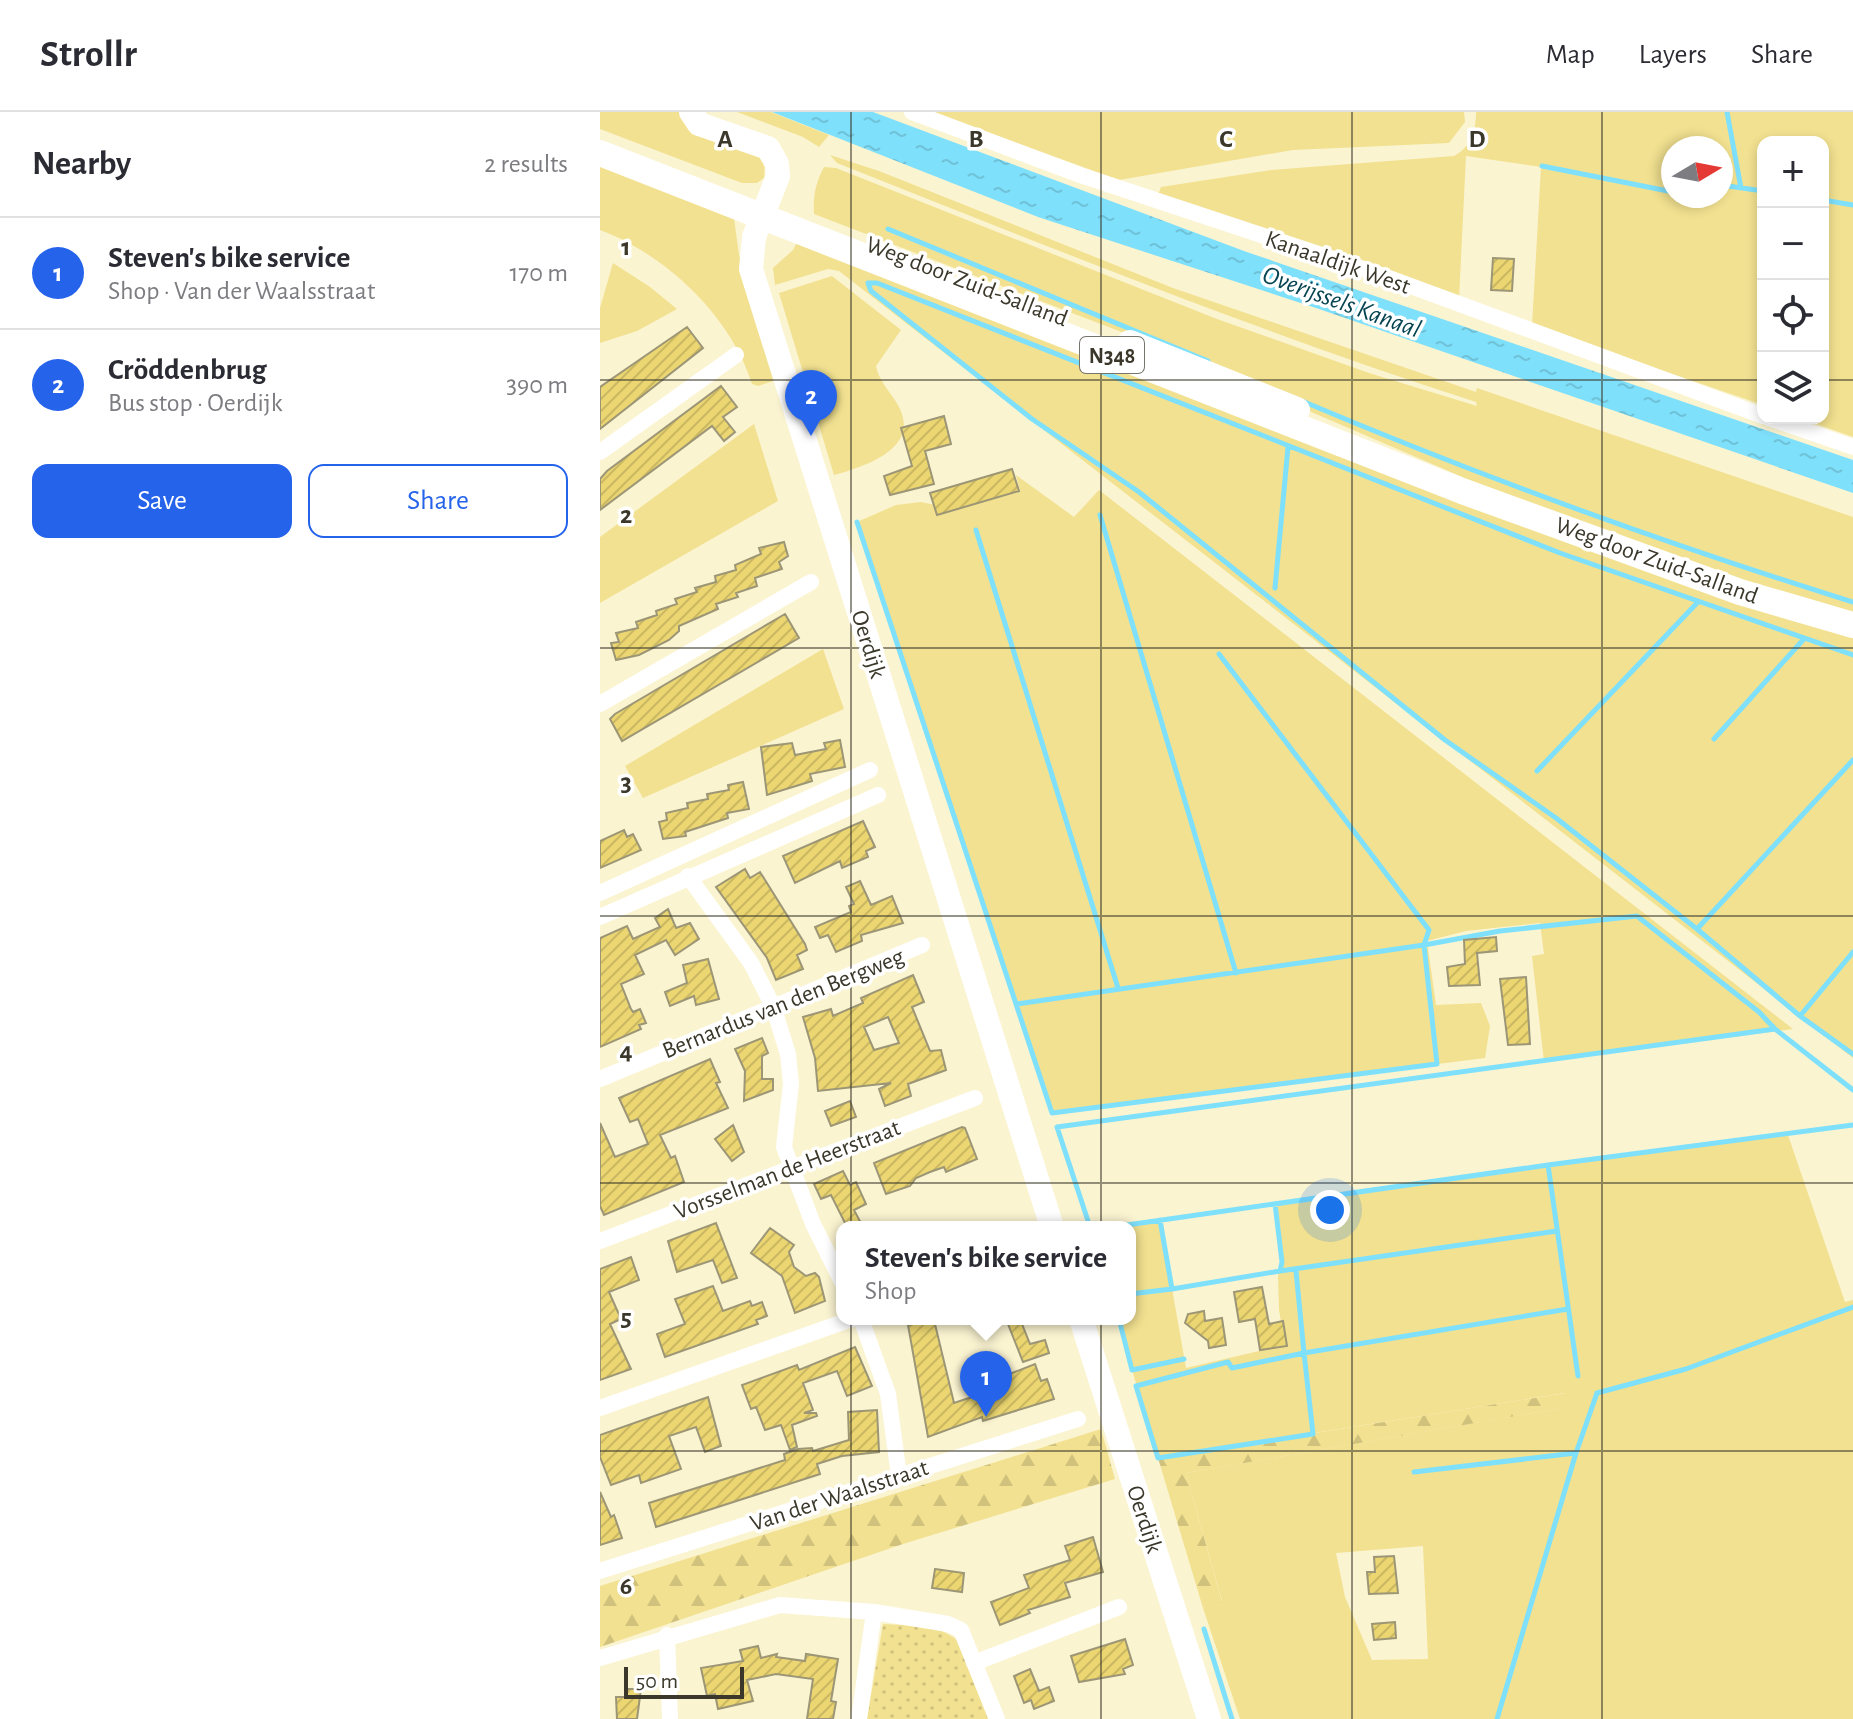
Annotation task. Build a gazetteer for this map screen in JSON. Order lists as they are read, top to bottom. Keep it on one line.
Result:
{"streets":{"main road":["Weg door Zuid-Salland","N348"],"street":["Kanaaldijk West","Oerdijk","Bernardus van den Bergweg","Vorsselman de Heerstraat","Van der Waalsstraat"]},"crossings":[["Weg door Zuid-Salland","Oerdijk"]],"water":["Overijssels Kanaal"],"scale_bar":"50 m","north":"right","page":{"header":"Strollr","nav":["Map","Layers","Share"],"heading":["Nearby","2 results"],"map_buttons":["+","−"],"list":[{"mark":"1","name":"Steven's bike service","note":"Shop · Van der Waalsstraat","value":"170 m"},{"mark":"2","name":"Cröddenbrug","note":"Bus stop · Oerdijk","value":"390 m"}],"pins":["2","1"],"buttons":["Save","Share"],"popup":["Steven's bike service","Shop"],"scale":"50 m"},"grid":{"columns":["A","B","C","D"],"rows":["1","2","3","4","5","6"]}}
